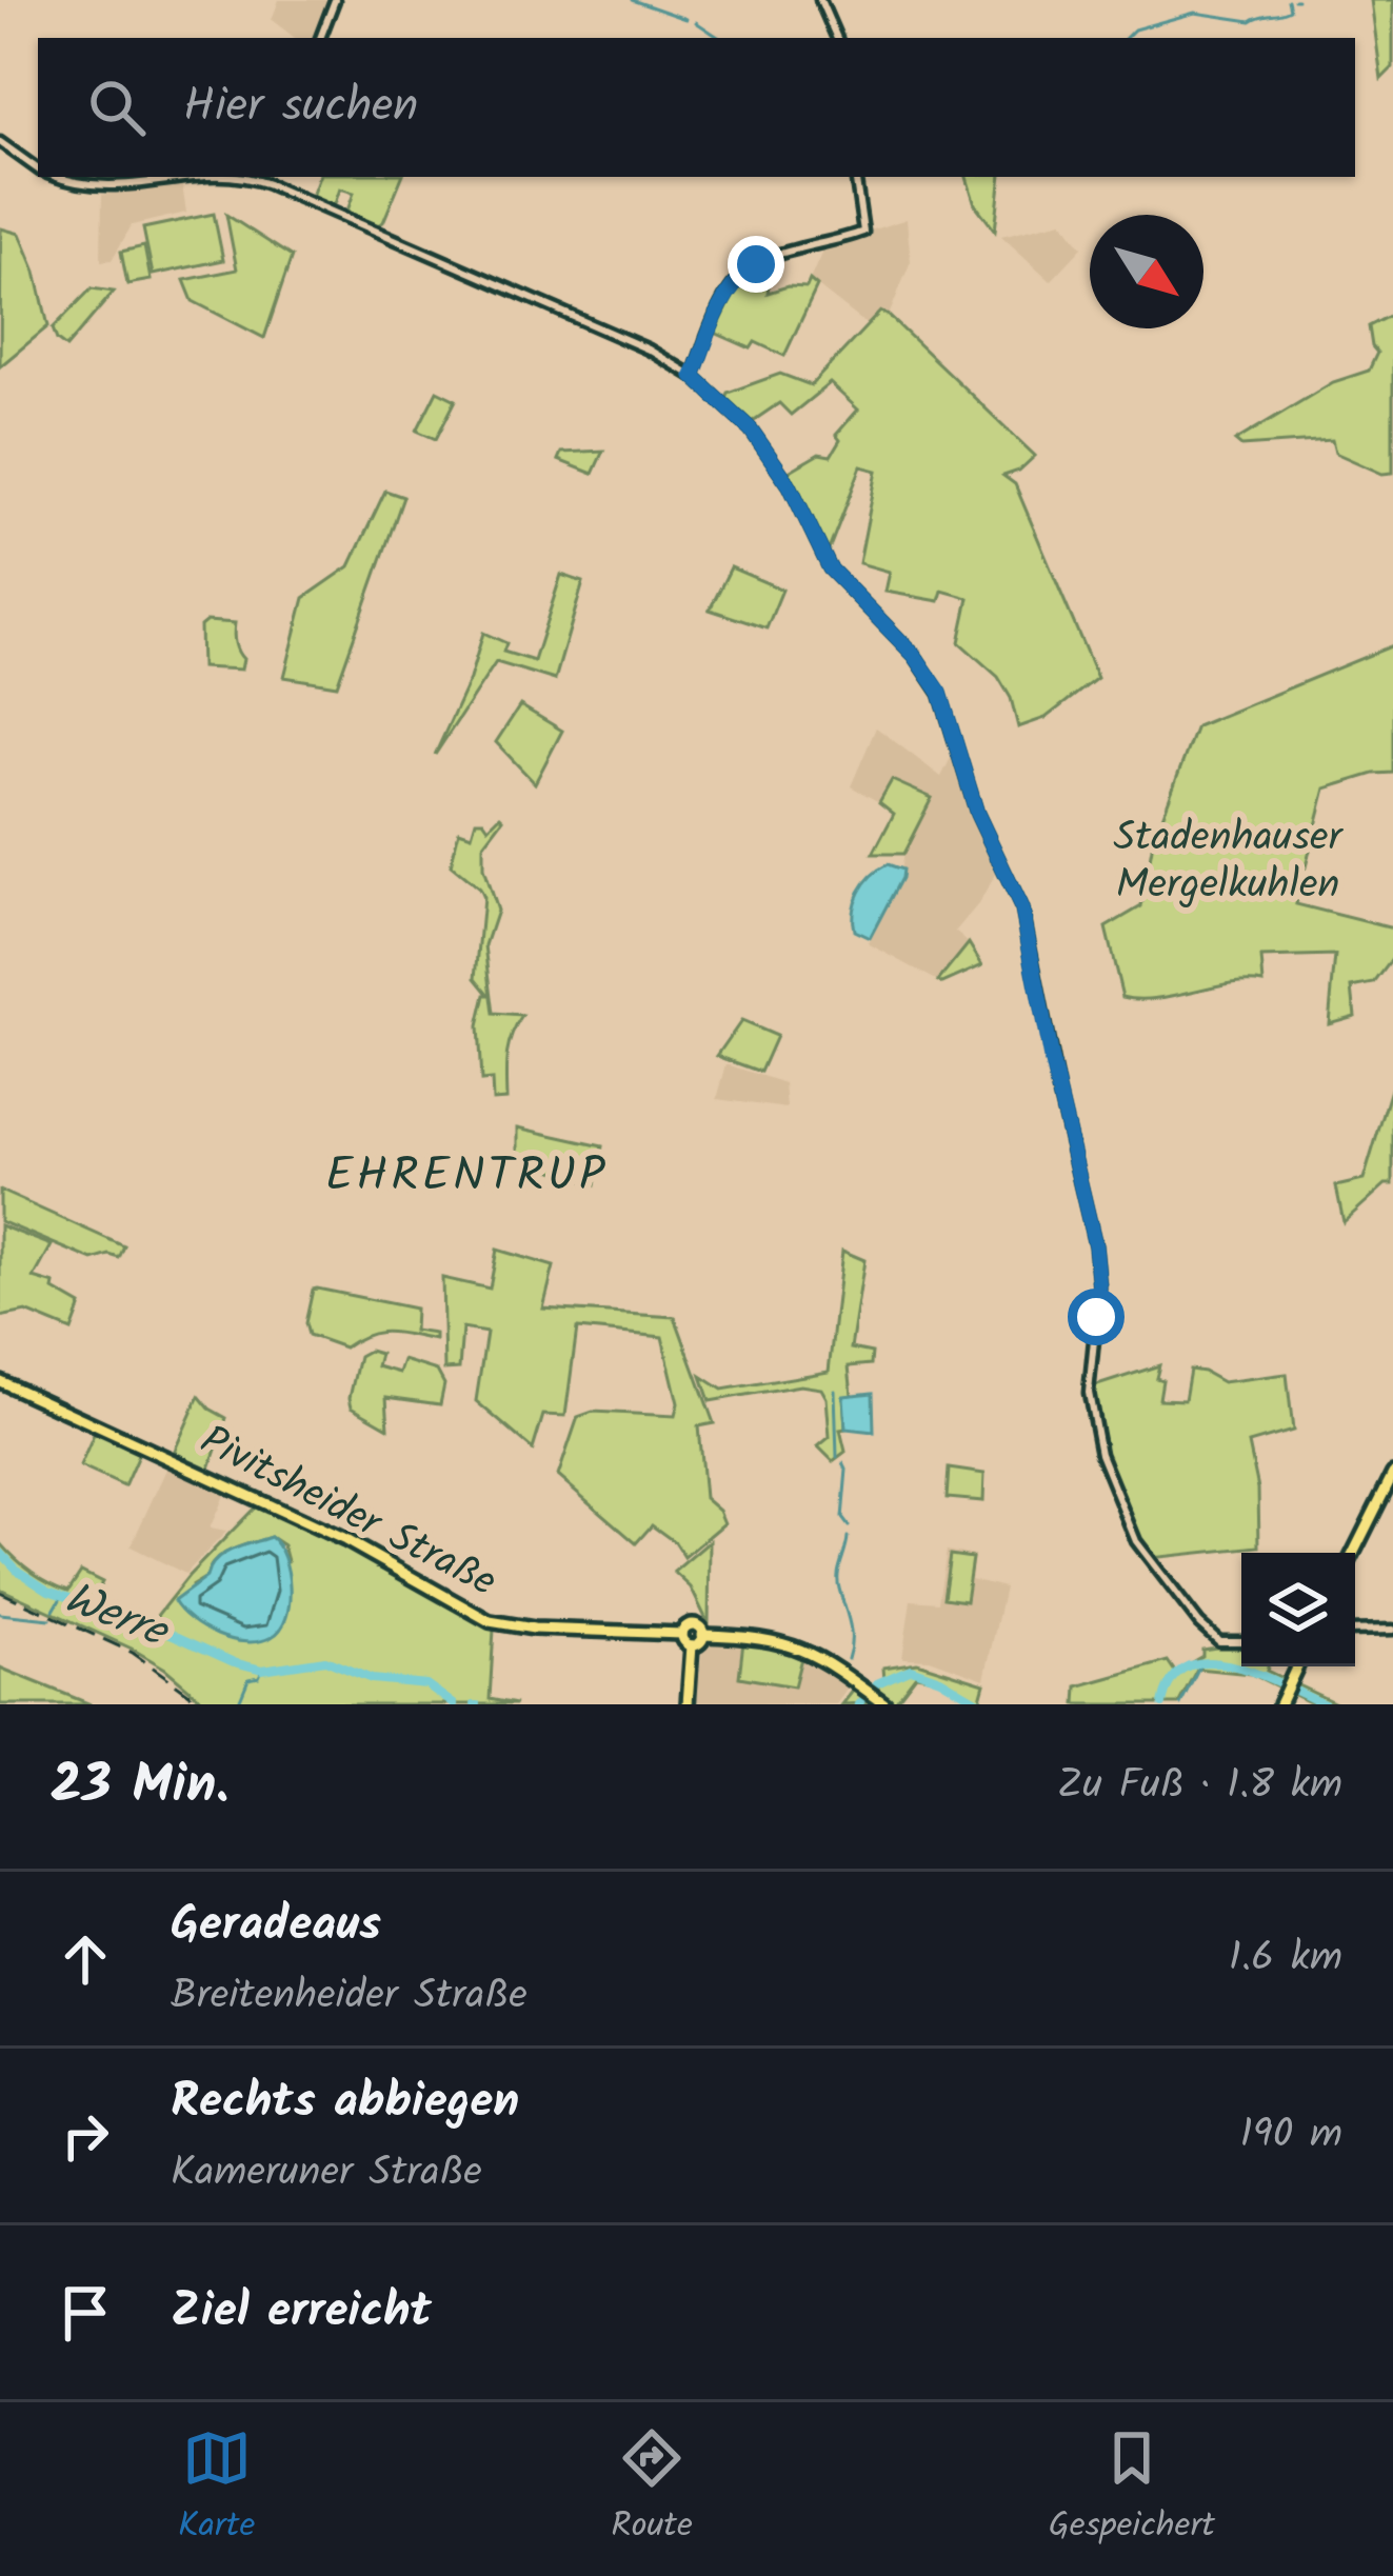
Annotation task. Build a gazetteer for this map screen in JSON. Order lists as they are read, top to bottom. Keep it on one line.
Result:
{"streets":{"main road":["Pivitsheider Straße"]},"districts":["EHRENTRUP"],"water":["Werre"],"parks":["Stadenhauser Mergelkuhlen"],"north":"bottom right","page":{"search":"Hier suchen","heading":["23 Min.","Zu Fuß · 1.8 km"],"list":[["Geradeaus","Breitenheider Straße","1.6 km"],["Rechts abbiegen","Kameruner Straße","190 m"],"Ziel erreicht"],"nav":["Karte","Route","Gespeichert"]}}
